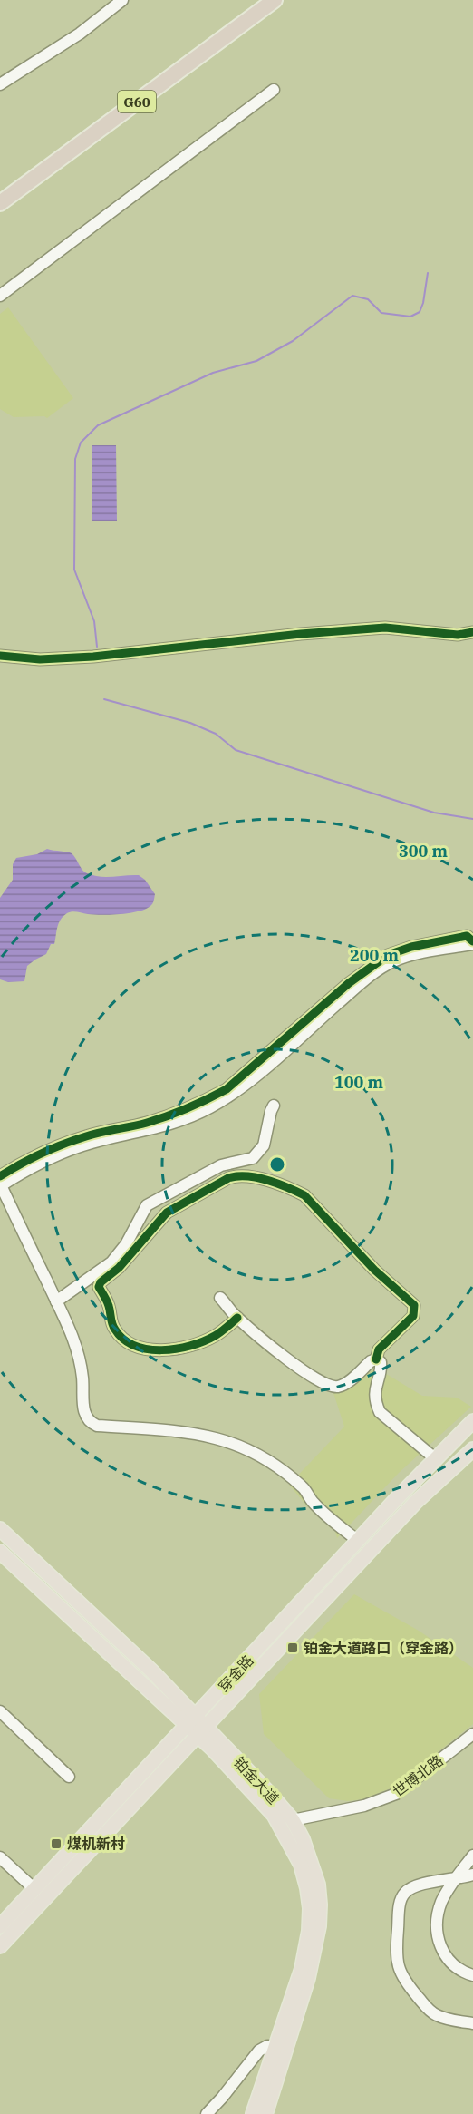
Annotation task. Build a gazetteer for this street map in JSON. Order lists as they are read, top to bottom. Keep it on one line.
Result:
{"streets":{"highway":["G60"],"main road":["穿金路","铂金大道"],"street":["世博北路"]},"crossings":[["穿金路","铂金大道"],["世博北路","铂金大道"]],"places":{"transit":["铂金大道路口（穿金路）","煤机新村"]},"rings":["300 m","200 m","100 m"]}
